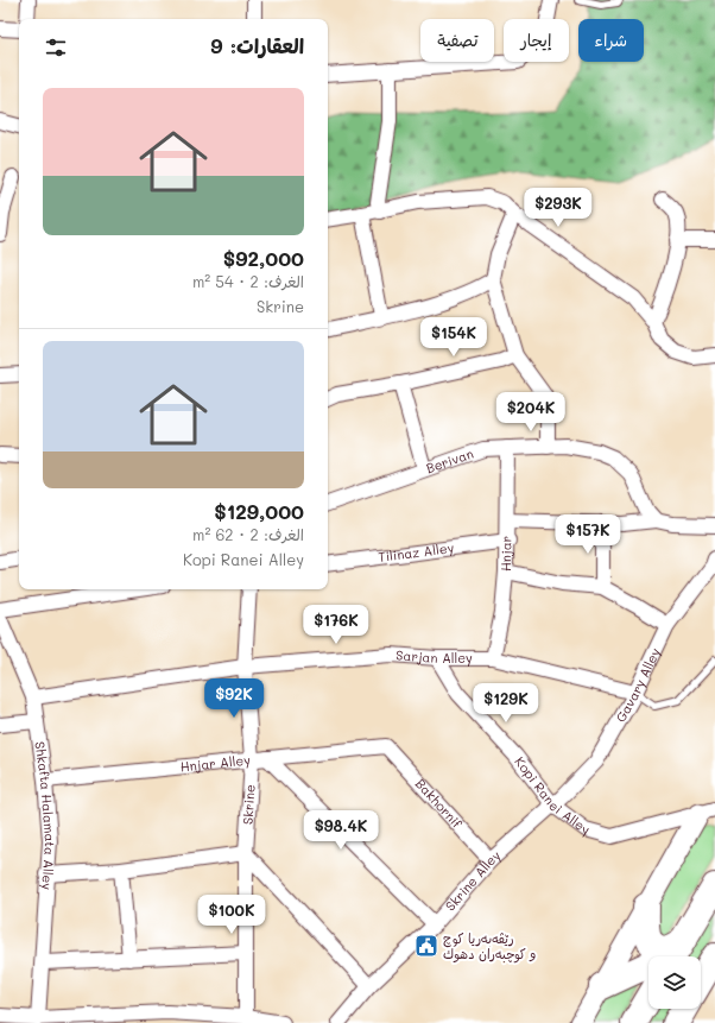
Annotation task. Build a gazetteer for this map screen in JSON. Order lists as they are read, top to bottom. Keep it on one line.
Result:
{"streets":{"street":["Berivan","Tilinaz Alley","Hnjar","Sarjan Alley","Gavary Alley","Hnjar Alley","Kopi Ranei Alley","Bakhornif","Skrine","Shkafta Halamata Alley","Skrine Alley"]},"crossings":[["Berivan","Hnjar"],["Tilinaz Alley","Hnjar"],["Hnjar","Sarjan Alley"],["Sarjan Alley","Gavary Alley"],["Sarjan Alley","Kopi Ranei Alley"],["Sarjan Alley","Skrine"],["Sarjan Alley","Shkafta Halamata Alley"],["Gavary Alley","Kopi Ranei Alley"],["Gavary Alley","Skrine Alley"],["Hnjar Alley","Bakhornif"],["Hnjar Alley","Skrine"],["Hnjar Alley","Shkafta Halamata Alley"],["Kopi Ranei Alley","Skrine Alley"],["Bakhornif","Skrine Alley"]],"places":{"public building":["رێڤه‌به‌ریا كوچ و كوچبه‌ران دهوك"]},"page":{"chip":["شراء","إيجار","تصفية"],"heading":"العقارات: 9","list":[{"name":"$92,000","note":"الغرف: 2 · 54 m² · Skrine"},{"name":"$129,000","note":"الغرف: 2 · 62 m² · Kopi Ranei Alley"}],"price":["$293K","$154K","$204K","$157K","$176K","$92K","$129K","$98.4K","$100K"]}}
